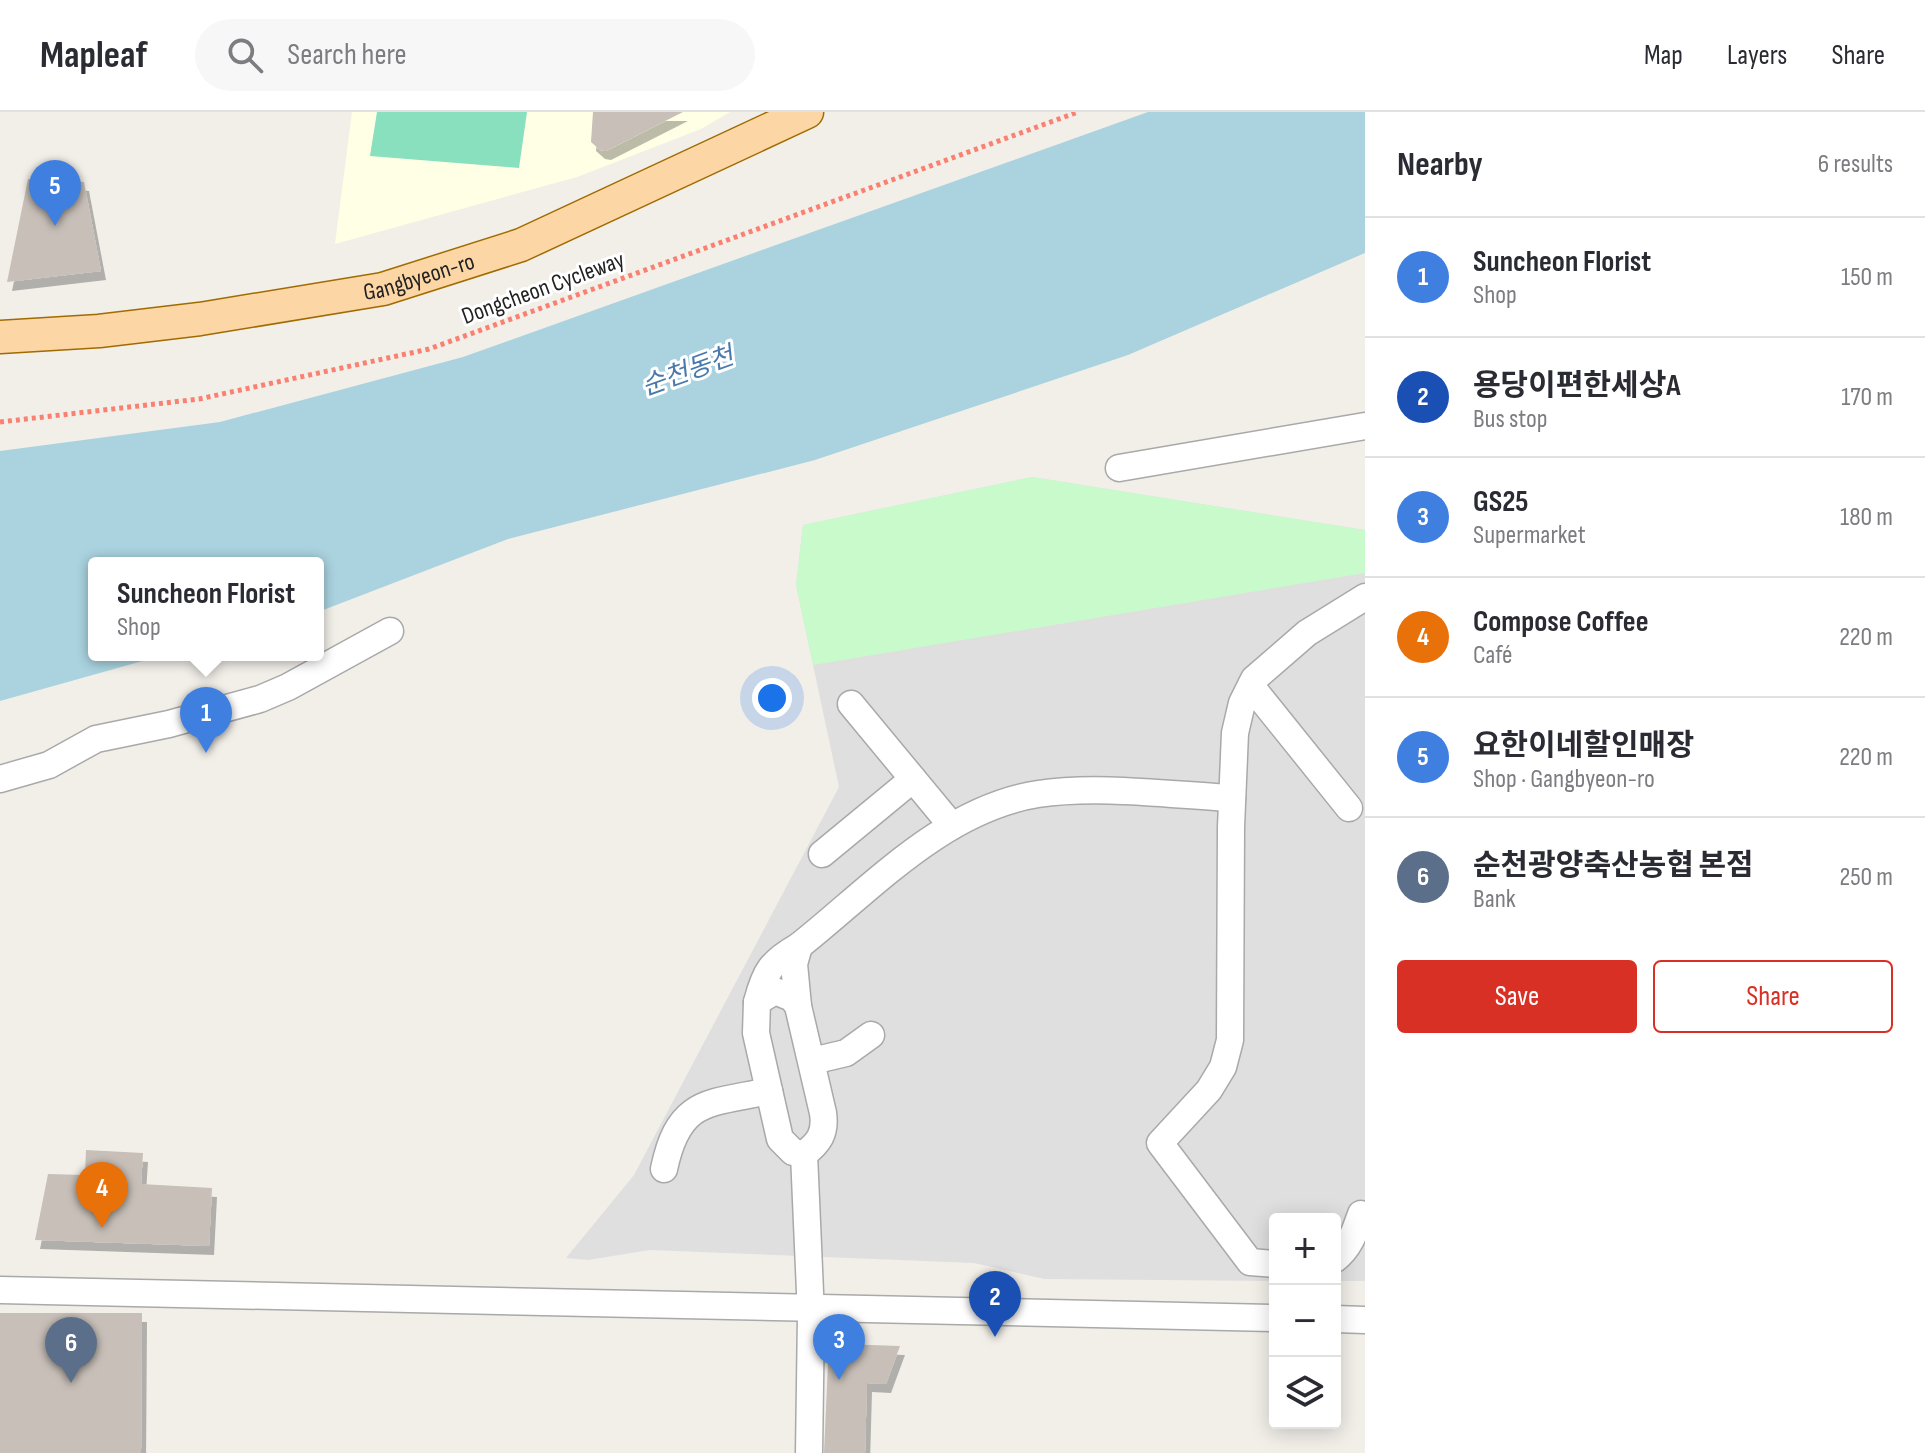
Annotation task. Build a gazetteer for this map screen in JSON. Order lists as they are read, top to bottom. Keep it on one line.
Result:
{"streets":{"main road":["Gangbyeon-ro"],"path":["Dongcheon Cycleway"]},"water":["순천동천"],"page":{"header":"Mapleaf","search":"Search here","nav":["Map","Layers","Share"],"heading":["Nearby","6 results"],"pins":["5","1","4","2","3","6"],"list":[{"mark":"1","name":"Suncheon Florist","note":"Shop","value":"150 m"},{"mark":"2","name":"용당이편한세상A","note":"Bus stop","value":"170 m"},{"mark":"3","name":"GS25","note":"Supermarket","value":"180 m"},{"mark":"4","name":"Compose Coffee","note":"Café","value":"220 m"},{"mark":"5","name":"요한이네할인매장","note":"Shop · Gangbyeon-ro","value":"220 m"},{"mark":"6","name":"순천광양축산농협 본점","note":"Bank","value":"250 m"}],"popup":["Suncheon Florist","Shop"],"buttons":["Save","Share"],"map_buttons":["+","−"]}}
